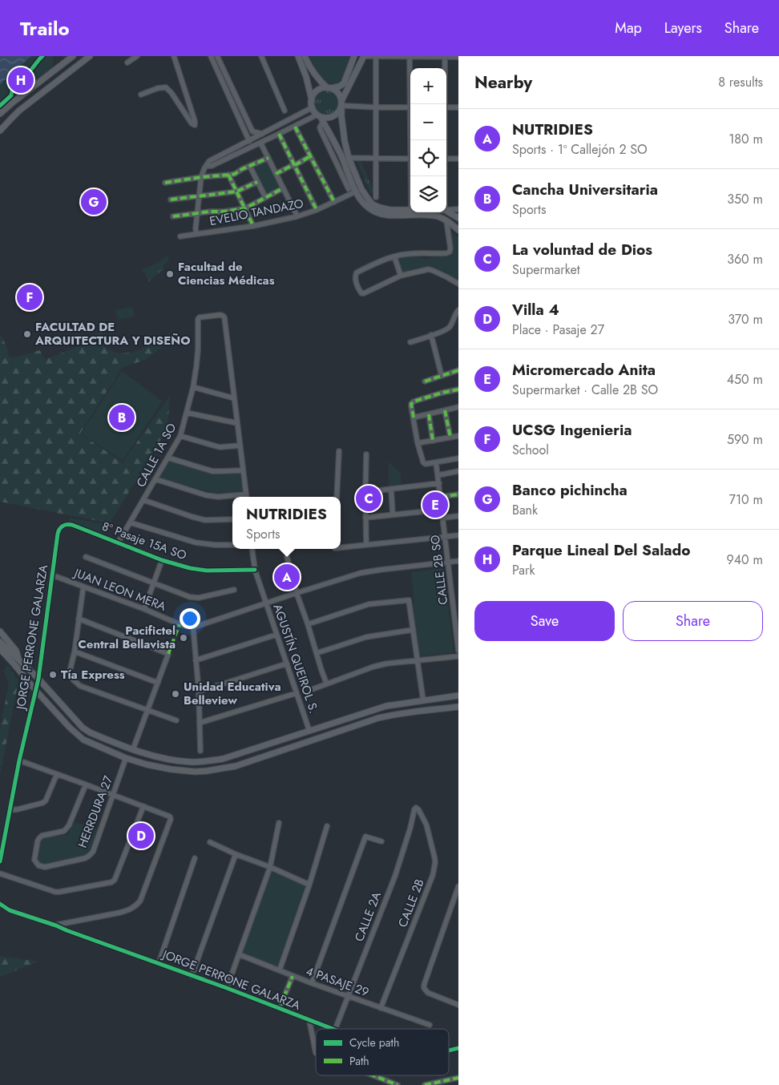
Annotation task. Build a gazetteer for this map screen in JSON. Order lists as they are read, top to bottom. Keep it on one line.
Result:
{"streets":{"street":["EVELIO TANDAZO","CALLE 1A SO","8º Pasaje 15A SO","CALLE 2B SO","JUAN LEON MERA","JORGE PERRONE GALARZA","AGUSTÍN QUEIROL S.","HERRDURA 27","CALLE 2B","CALLE 2A","4 PASAJE 29"]},"crossings":[["CALLE 1A SO","8º Pasaje 15A SO"],["8º Pasaje 15A SO","JORGE PERRONE GALARZA"],["8º Pasaje 15A SO","AGUSTÍN QUEIROL S."],["JUAN LEON MERA","JORGE PERRONE GALARZA"],["CALLE 2B","CALLE 2A"],["CALLE 2B","4 PASAJE 29"],["CALLE 2A","4 PASAJE 29"]],"places":["Facultad de Ciencias Médicas","FACULTAD DE ARQUITECTURA Y DISEÑO","Pacifictel Central Bellavista","Tía Express","Unidad Educativa Belleview"],"legend":["Cycle path","Path"],"page":{"header":"Trailo","nav":["Map","Layers","Share"],"heading":["Nearby","8 results"],"pins":["H","G","F","B","C","E","A","D"],"map_buttons":["+","−"],"list":[{"mark":"A","name":"NUTRIDIES","note":"Sports · 1º Callejón 2 SO","value":"180 m"},{"mark":"B","name":"Cancha Universitaria","note":"Sports","value":"350 m"},{"mark":"C","name":"La voluntad de Dios","note":"Supermarket","value":"360 m"},{"mark":"D","name":"Villa 4","note":"Place · Pasaje 27","value":"370 m"},{"mark":"E","name":"Micromercado Anita","note":"Supermarket · Calle 2B SO","value":"450 m"},{"mark":"F","name":"UCSG Ingenieria","note":"School","value":"590 m"},{"mark":"G","name":"Banco pichincha","note":"Bank","value":"710 m"},{"mark":"H","name":"Parque Lineal Del Salado","note":"Park","value":"940 m"}],"popup":["NUTRIDIES","Sports"],"buttons":["Save","Share"]}}
